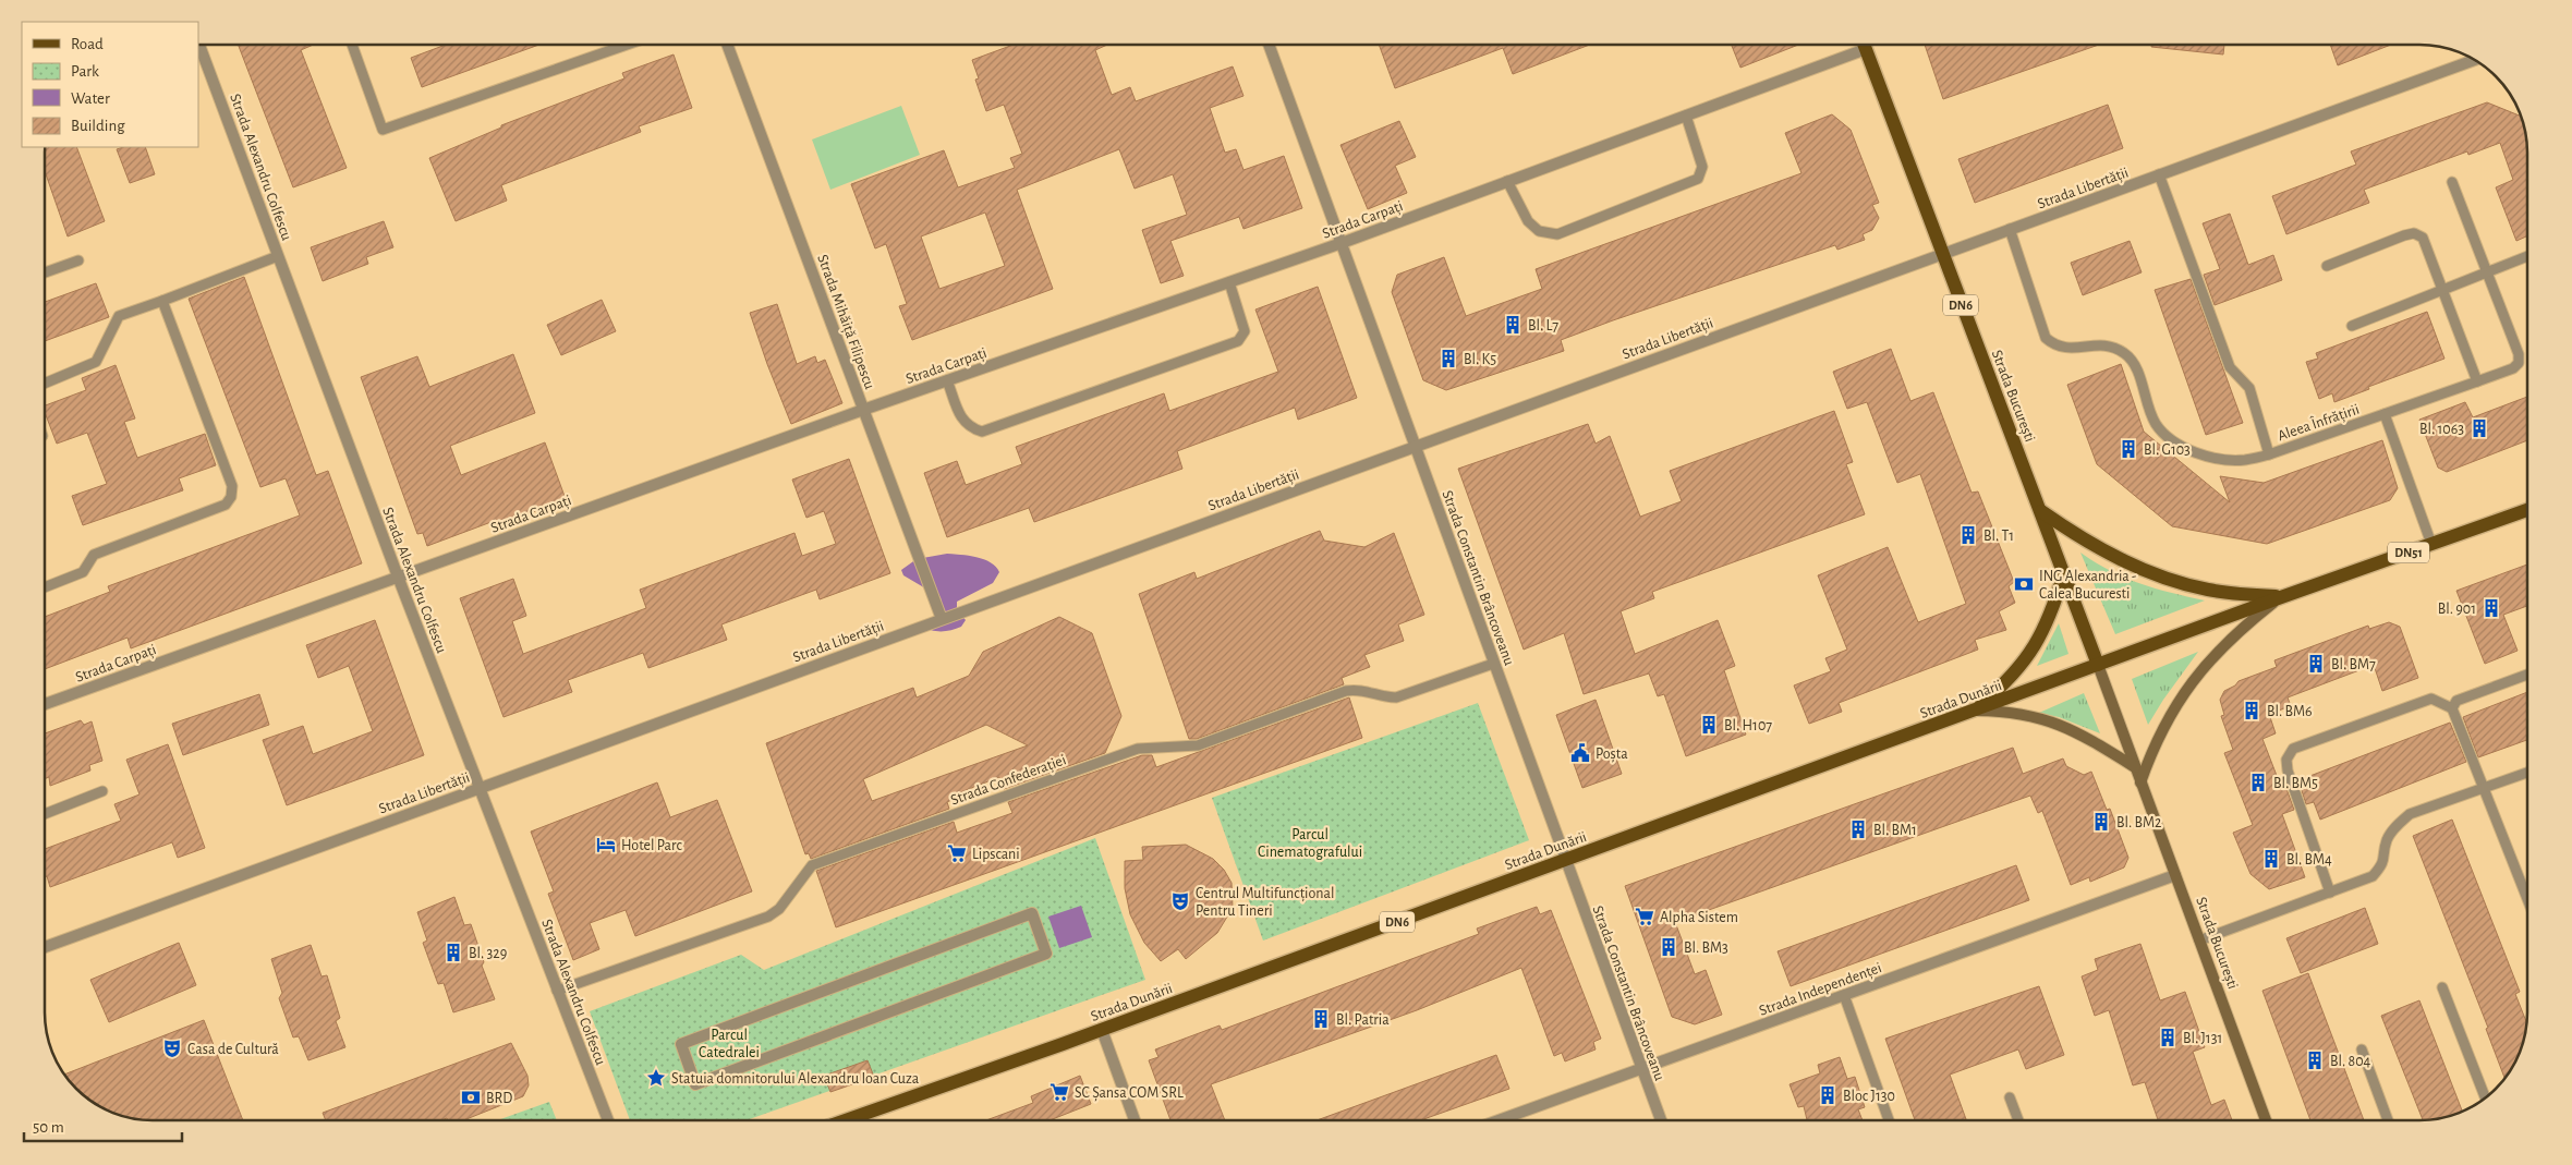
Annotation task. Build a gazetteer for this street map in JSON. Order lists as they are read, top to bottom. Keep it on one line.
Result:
{"streets":{"main road":["DN6","Strada București","DN51","Strada Dunării"],"street":["Strada Alexandru Colfescu","Strada Libertății","Strada Carpați","Strada Mihăiță Filipescu","Strada Constantin Brâncoveanu","Strada Independenței"],"lane":["Aleea Înfrățirii","Strada Confederației"]},"crossings":[["Strada Alexandru Colfescu","Strada Libertății"],["Strada Alexandru Colfescu","Strada Carpați"],["Strada Alexandru Colfescu","Strada Confederației"],["Strada Libertății","Strada Mihăiță Filipescu"],["Strada Libertății","Strada București"],["Strada Libertății","Aleea Înfrățirii"],["Strada Libertății","Strada Constantin Brâncoveanu"],["Strada Carpați","Strada Mihăiță Filipescu"],["Strada Carpați","Strada București"],["Strada Carpați","Strada Constantin Brâncoveanu"],["DN6","Strada București"],["DN6","Strada Dunării"],["Strada București","DN51"],["Strada București","Strada Dunării"],["Strada București","Strada Independenței"],["DN51","Strada Dunării"],["Strada Constantin Brâncoveanu","Strada Dunării"],["Strada Constantin Brâncoveanu","Strada Confederației"],["Strada Constantin Brâncoveanu","Strada Independenței"]],"parks":["Parcul Cinematografului","Parcul Catedralei"],"places":{"building":["Bl. L7","Bl. K5","Bl. 1063","Bl. G103","Bl. T1","Bl. 901","Bl. BM7","Bl. BM6","Bl. H107","Bl. BM5","Bl. BM2","Bl. BM1","Bl. BM4","Bl. BM3","Bl. 329","Bl. Patria","Bl. J131","Bl. 804","Bloc J130"],"bank":["ING Alexandria - Calea Bucuresti","BRD"],"public building":["Poșta"],"hotel":["Hotel Parc"],"supermarket":["Lipscani","Alpha Sistem","SC Șansa COM SRL"],"theatre":["Centrul Multifuncțional Pentru Tineri","Casa de Cultură"],"place":["Statuia domnitorului Alexandru Ioan Cuza"]},"legend":["Road","Park","Water","Building"],"scale_bar":"50 m"}
